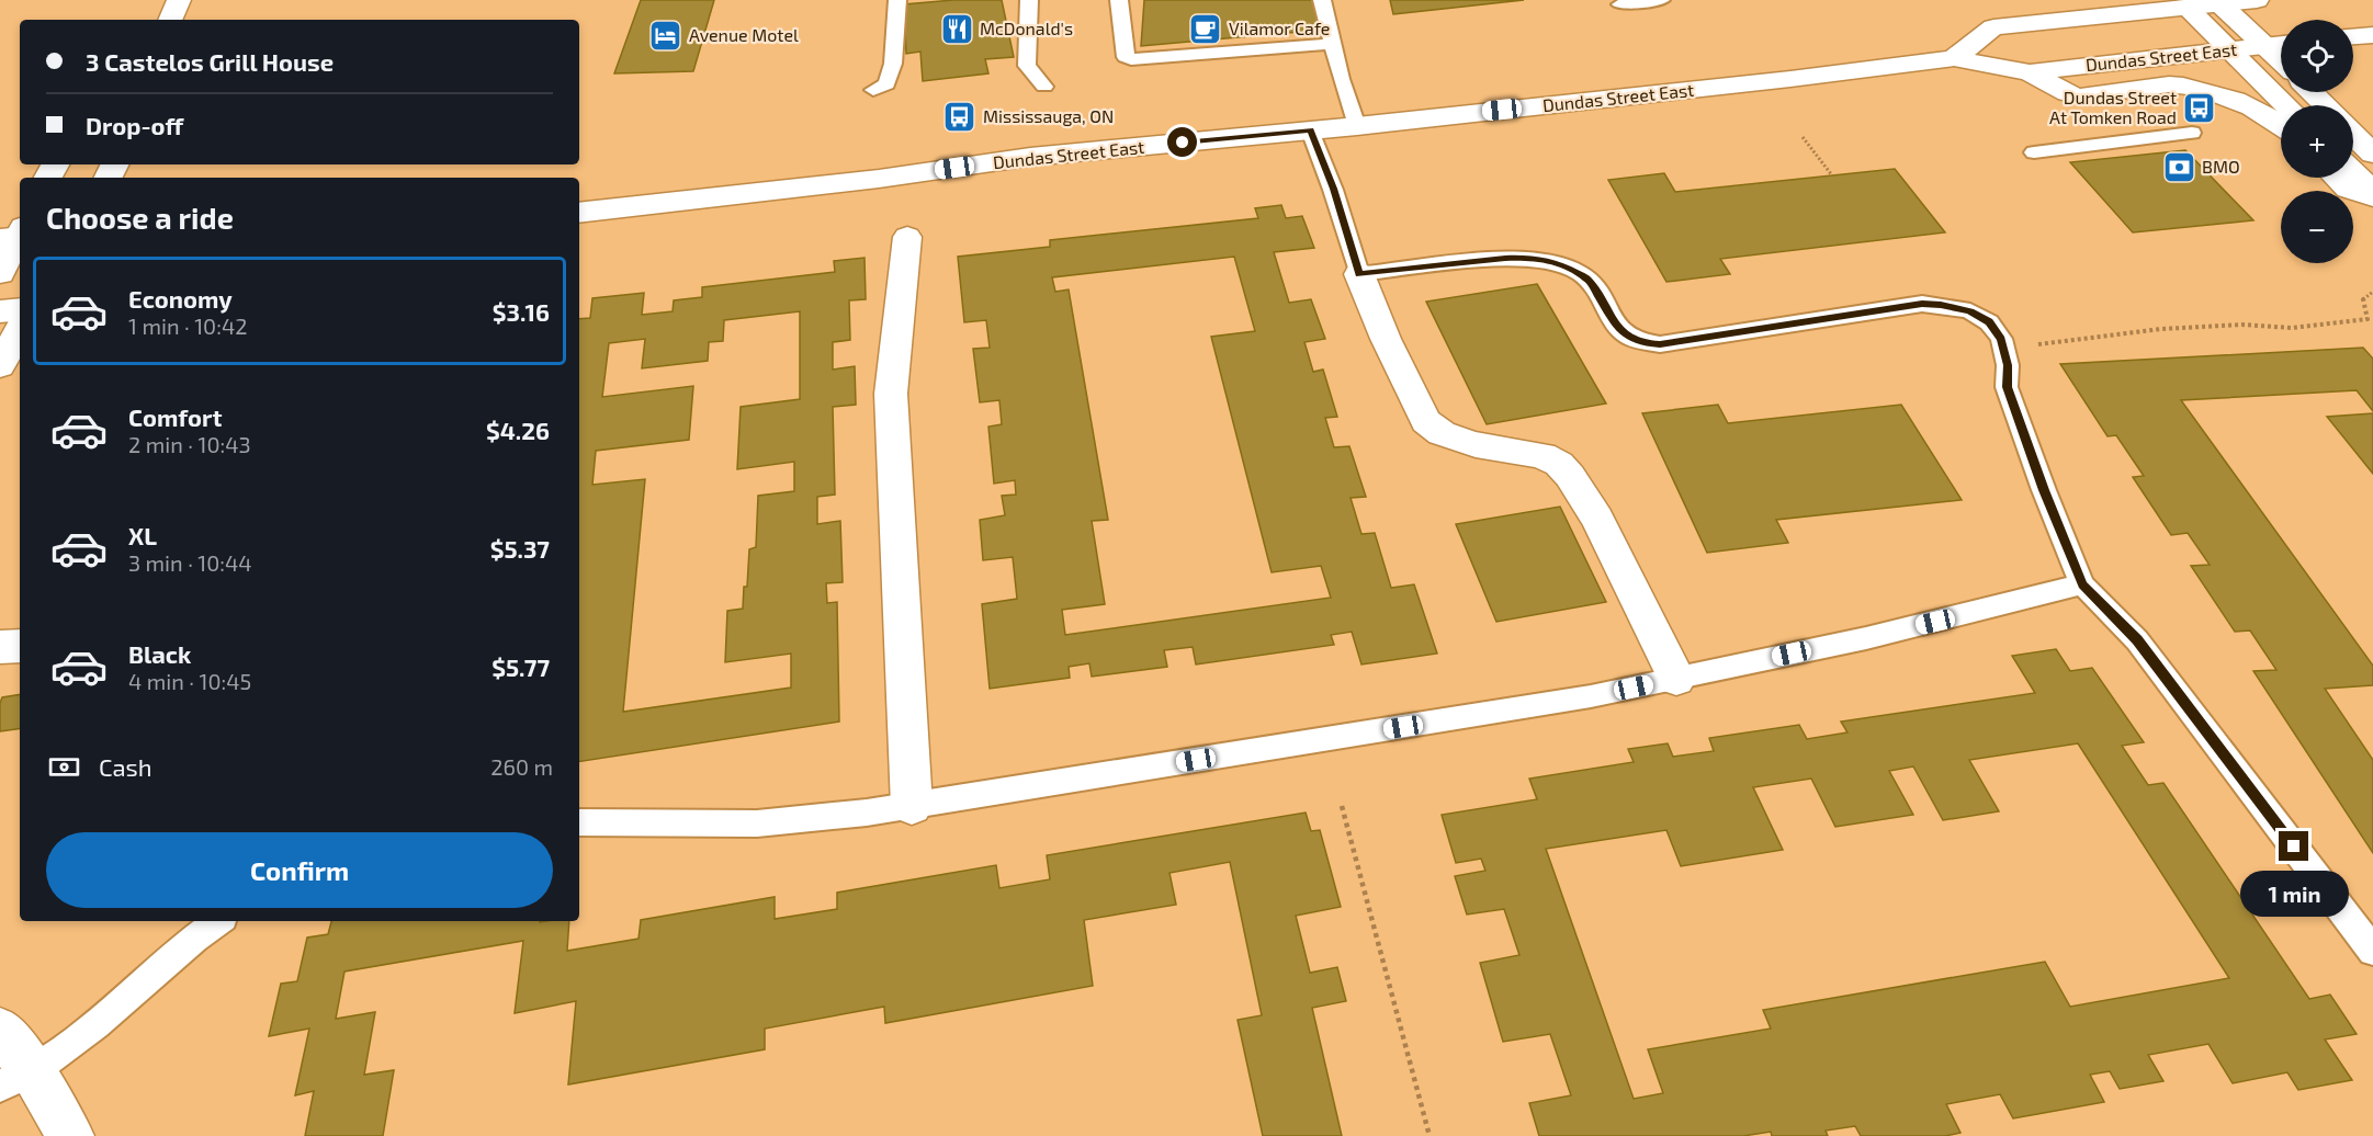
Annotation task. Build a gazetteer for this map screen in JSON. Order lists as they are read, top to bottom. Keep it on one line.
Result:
{"streets":{"main road":["Dundas Street East"]},"places":{"restaurant":["McDonald's"],"cafe":["Vilamor Cafe"],"hotel":["Avenue Motel"],"bus stop":["Dundas Street At Tomken Road","Mississauga, ON"],"bank":["BMO"]},"page":{"map_buttons":["+","−"],"banner":["3 Castelos Grill House","Drop-off"],"heading":"Choose a ride","list":[{"name":"Economy","note":"1 min · 10:42","value":"$3.16"},{"name":"Comfort","note":"2 min · 10:43","value":"$4.26"},{"name":"XL","note":"3 min · 10:44","value":"$5.37"},{"name":"Black","note":"4 min · 10:45","value":"$5.77"}],"pay":["Cash","260 m"],"buttons":"Confirm","bubble":"1 min"}}
